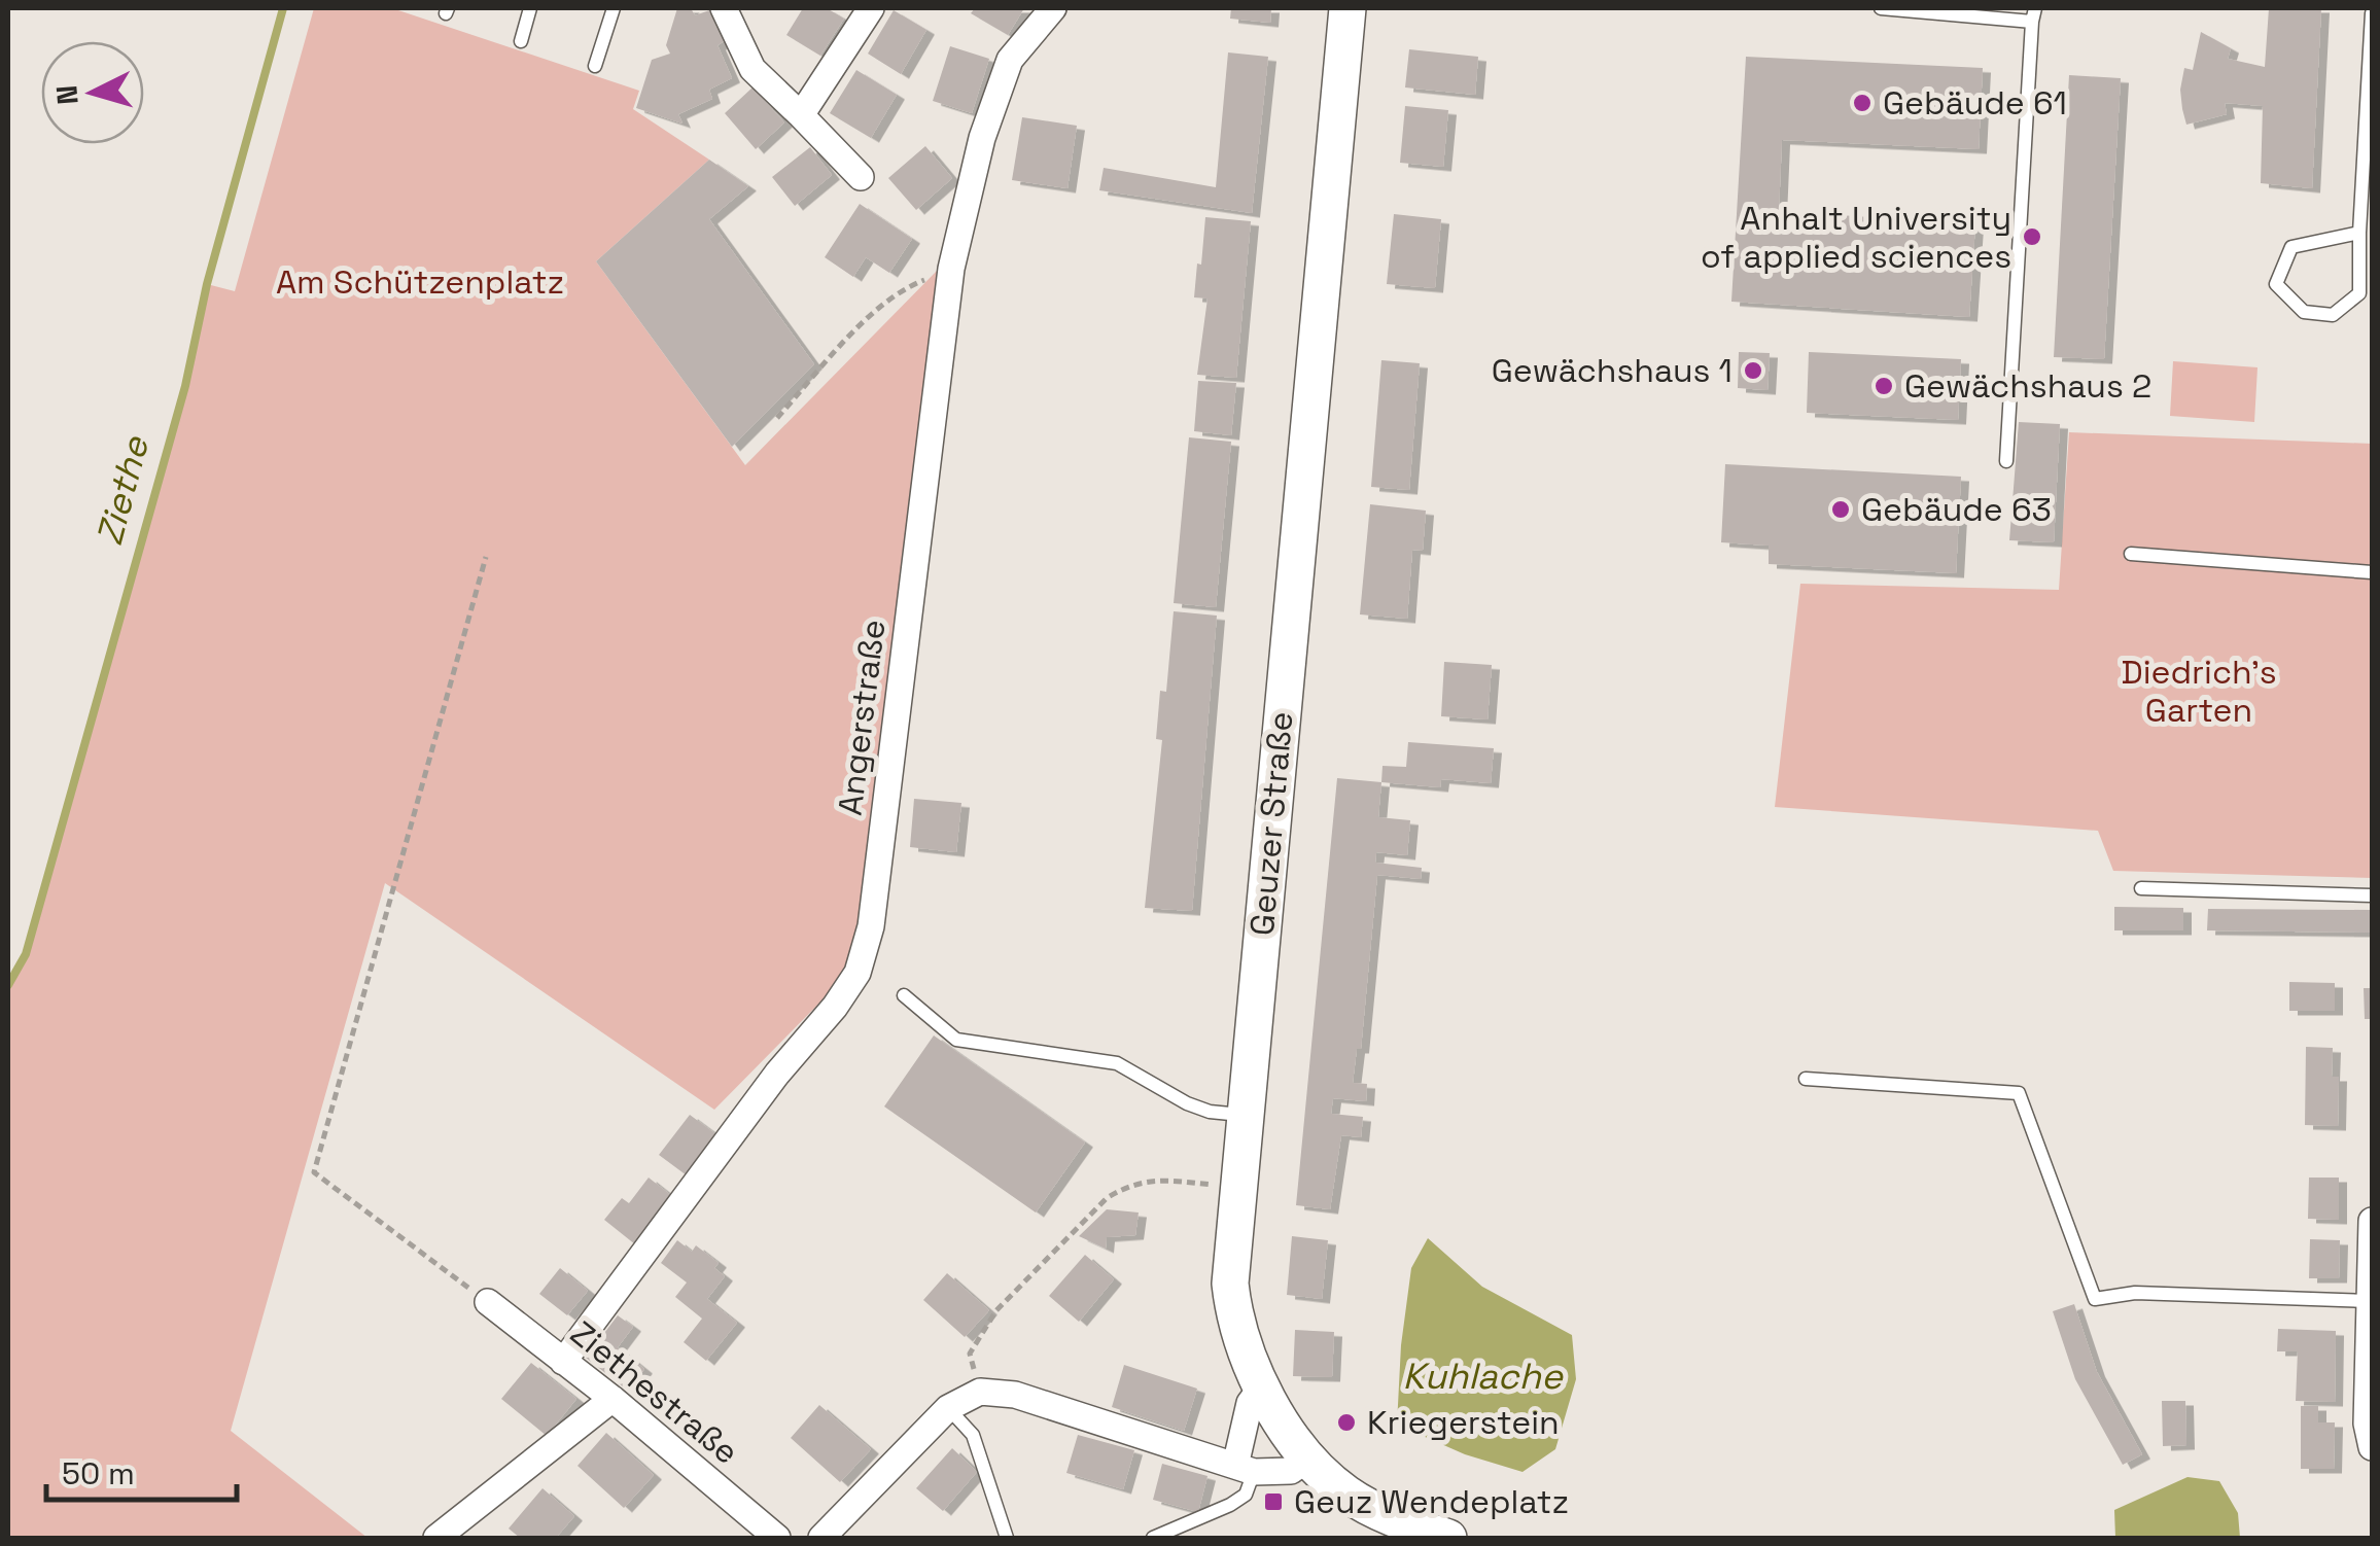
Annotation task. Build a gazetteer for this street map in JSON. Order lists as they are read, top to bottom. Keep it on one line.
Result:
{"streets":{"main road":["Geuzer Straße"],"street":["Angerstraße","Ziethestraße"]},"crossings":[["Angerstraße","Ziethestraße"]],"water":["Ziethe","Kuhlache"],"parks":["Am Schützenplatz","Diedrich's Garten"],"places":{"other":["Gebäude 61","Anhalt University of applied sciences","Gewächshaus 1","Gewächshaus 2","Gebäude 63","Kriegerstein"],"transit":["Geuz Wendeplatz"]},"scale_bar":"50 m","north":"left"}
